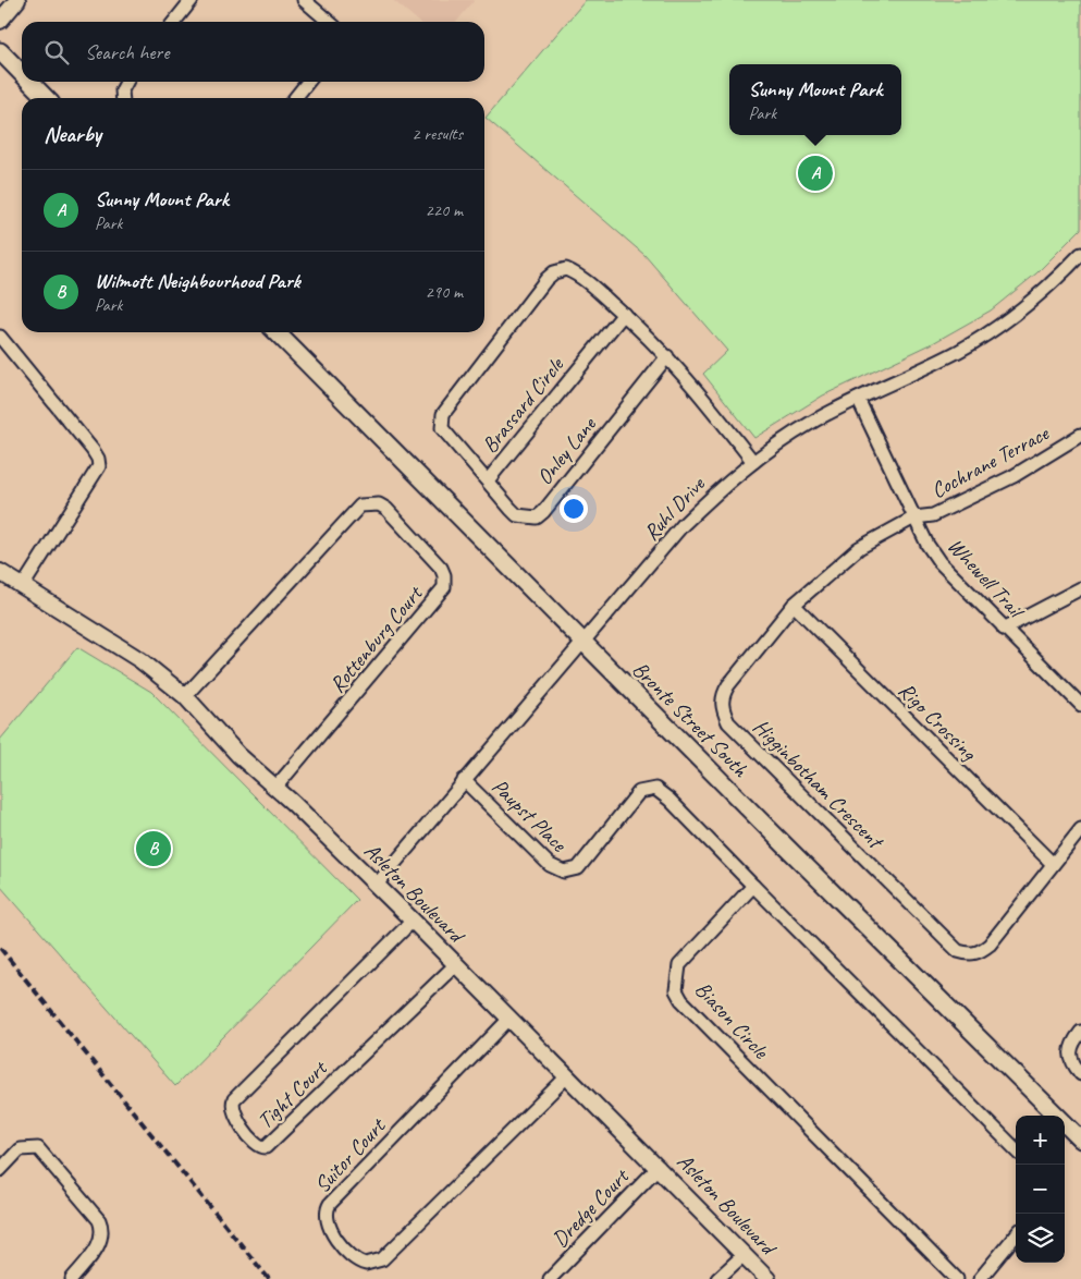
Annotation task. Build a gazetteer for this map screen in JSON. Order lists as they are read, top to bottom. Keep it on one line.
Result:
{"streets":{"main road":["Bronte Street South"],"street":["Brassard Circle","Onley Lane","Cochrane Terrace","Ruhl Drive","Whewell Trail","Rottenburg Court","Rigo Crossing","Higginbotham Crescent","Paupst Place","Asleton Boulevard","Biason Circle","Tight Court","Suitor Court","Dredge Court"]},"crossings":[["Brassard Circle","Onley Lane"],["Brassard Circle","Ruhl Drive"],["Cochrane Terrace","Whewell Trail"],["Cochrane Terrace","Higginbotham Crescent"],["Ruhl Drive","Whewell Trail"],["Ruhl Drive","Bronte Street South"],["Ruhl Drive","Paupst Place"],["Ruhl Drive","Asleton Boulevard"],["Whewell Trail","Higginbotham Crescent"],["Rottenburg Court","Asleton Boulevard"],["Rigo Crossing","Higginbotham Crescent"],["Paupst Place","Biason Circle"],["Asleton Boulevard","Tight Court"],["Asleton Boulevard","Suitor Court"],["Asleton Boulevard","Dredge Court"]],"page":{"search":"Search here","popup":["Sunny Mount Park","Park"],"heading":["Nearby","2 results"],"pins":["A","B"],"list":[{"mark":"A","name":"Sunny Mount Park","note":"Park","value":"220 m"},{"mark":"B","name":"Wilmott Neighbourhood Park","note":"Park","value":"290 m"}],"map_buttons":["+","−"]}}
